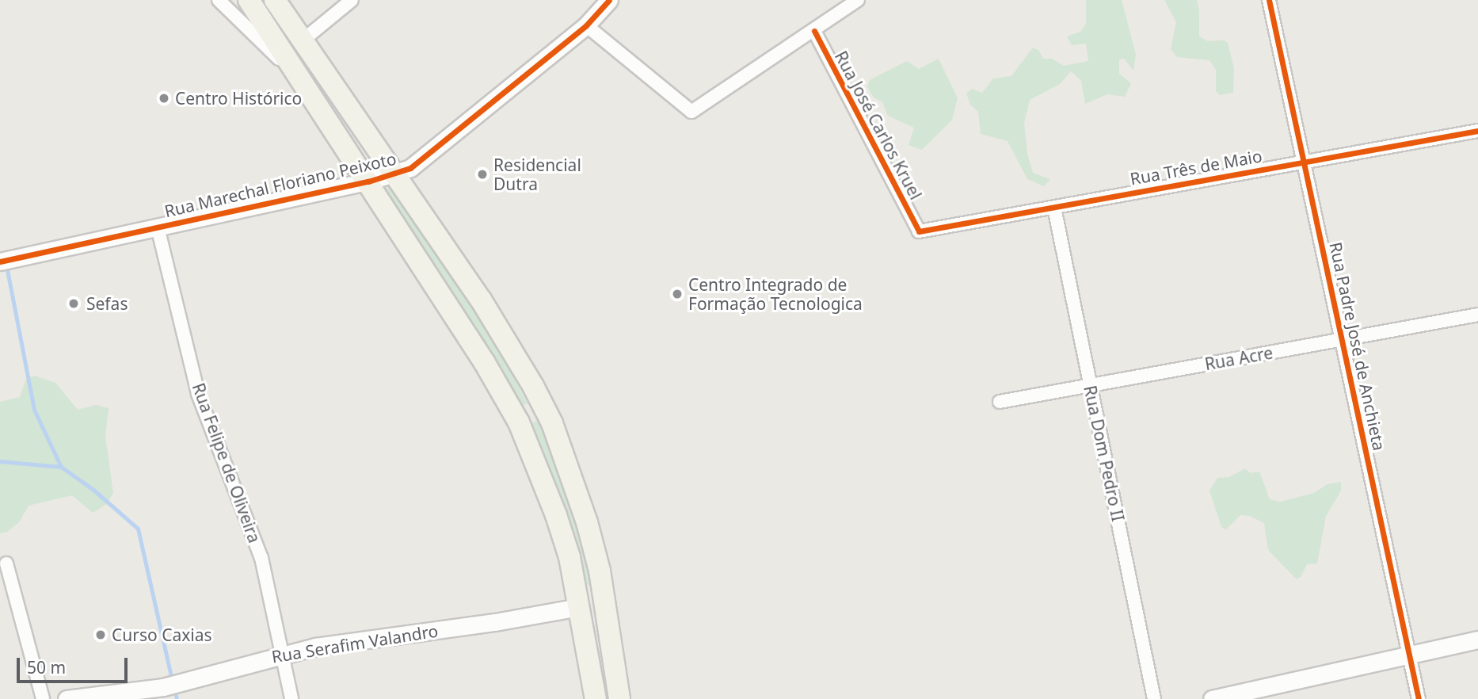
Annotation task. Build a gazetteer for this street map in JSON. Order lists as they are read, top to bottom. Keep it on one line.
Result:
{"streets":{"street":["Rua José Carlos Kruel","Rua Três de Maio","Rua Marechal Floriano Peixoto","Rua Padre José de Anchieta","Rua Acre","Rua Dom Pedro II","Rua Felipe de Oliveira","Rua Serafim Valandro"]},"crossings":[["Rua José Carlos Kruel","Rua Três de Maio"],["Rua Três de Maio","Rua Padre José de Anchieta"],["Rua Três de Maio","Rua Dom Pedro II"],["Rua Marechal Floriano Peixoto","Rua Felipe de Oliveira"],["Rua Padre José de Anchieta","Rua Acre"],["Rua Acre","Rua Dom Pedro II"],["Rua Felipe de Oliveira","Rua Serafim Valandro"]],"places":["Centro Histórico","Residencial Dutra","Centro Integrado de Formação Tecnologica","Sefas","Curso Caxias"],"scale_bar":"50 m"}
